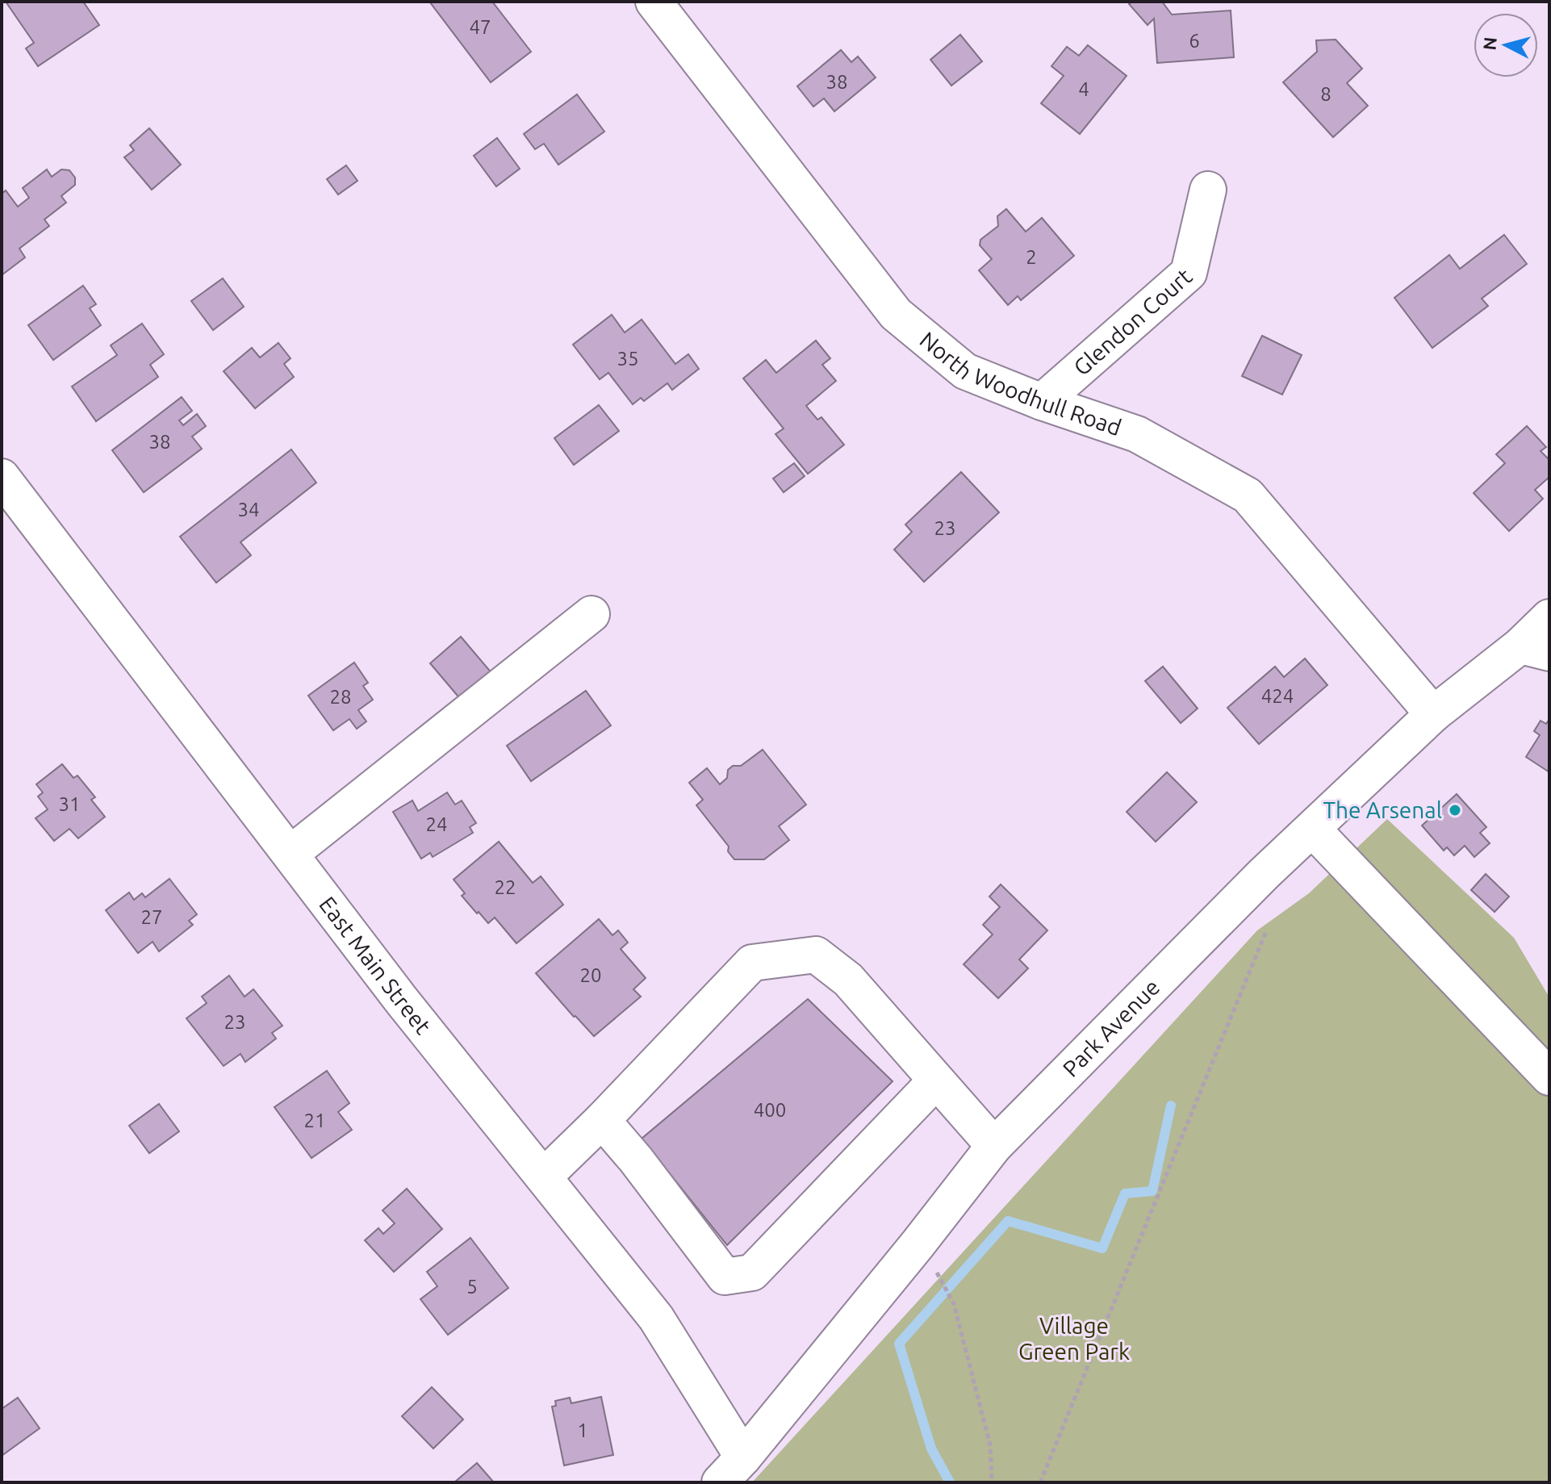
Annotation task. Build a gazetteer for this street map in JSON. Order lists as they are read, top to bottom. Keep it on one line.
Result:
{"streets":{"main road":["Glendon Court","North Woodhull Road","East Main Street","Park Avenue"]},"crossings":[["Glendon Court","North Woodhull Road"],["North Woodhull Road","Park Avenue"],["East Main Street","Park Avenue"]],"parks":["Village Green Park"],"places":["The Arsenal"],"house_numbers":["47","6","38","4","8","2","35","38","34","23","424","28","31","24","22","27","20","23","400","21","5","1"],"north":"left"}
